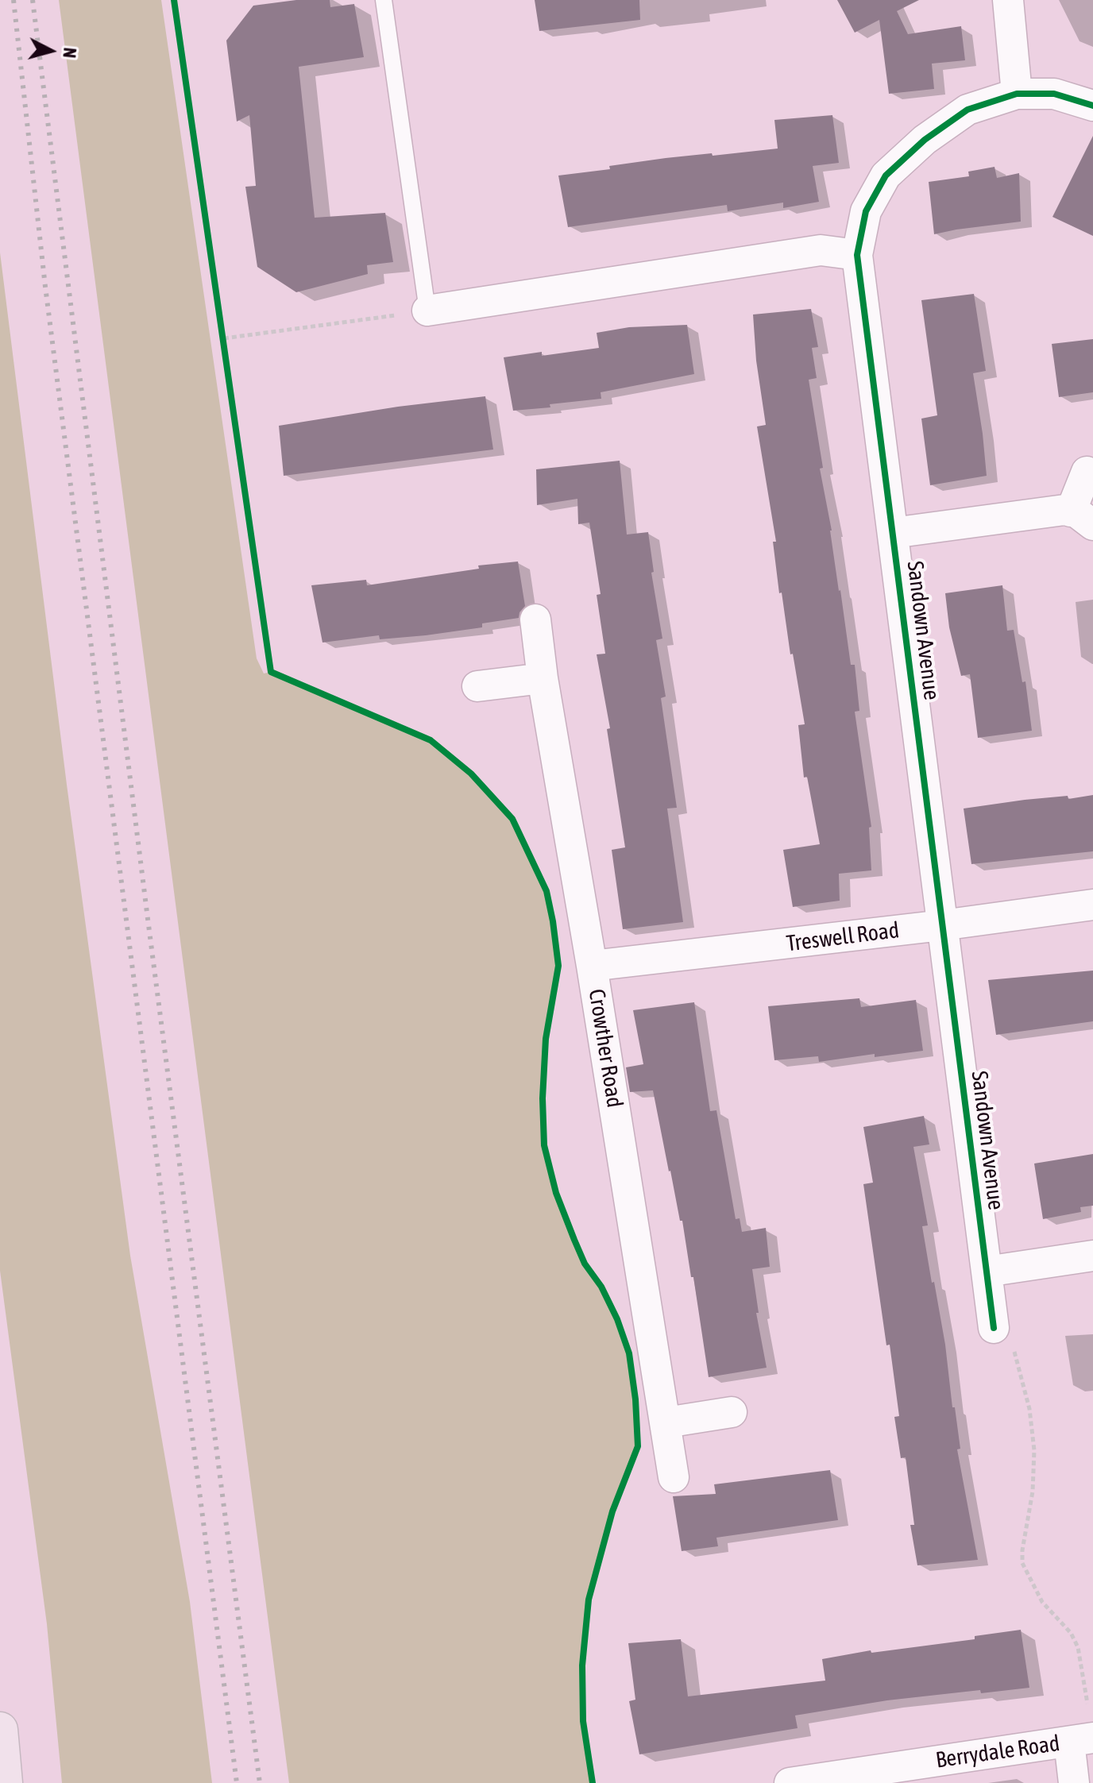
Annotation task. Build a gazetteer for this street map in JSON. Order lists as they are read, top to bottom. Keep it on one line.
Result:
{"streets":{"street":["Sandown Avenue","Treswell Road","Crowther Road","Berrydale Road"]},"crossings":[["Sandown Avenue","Treswell Road"],["Treswell Road","Crowther Road"]],"north":"right"}
